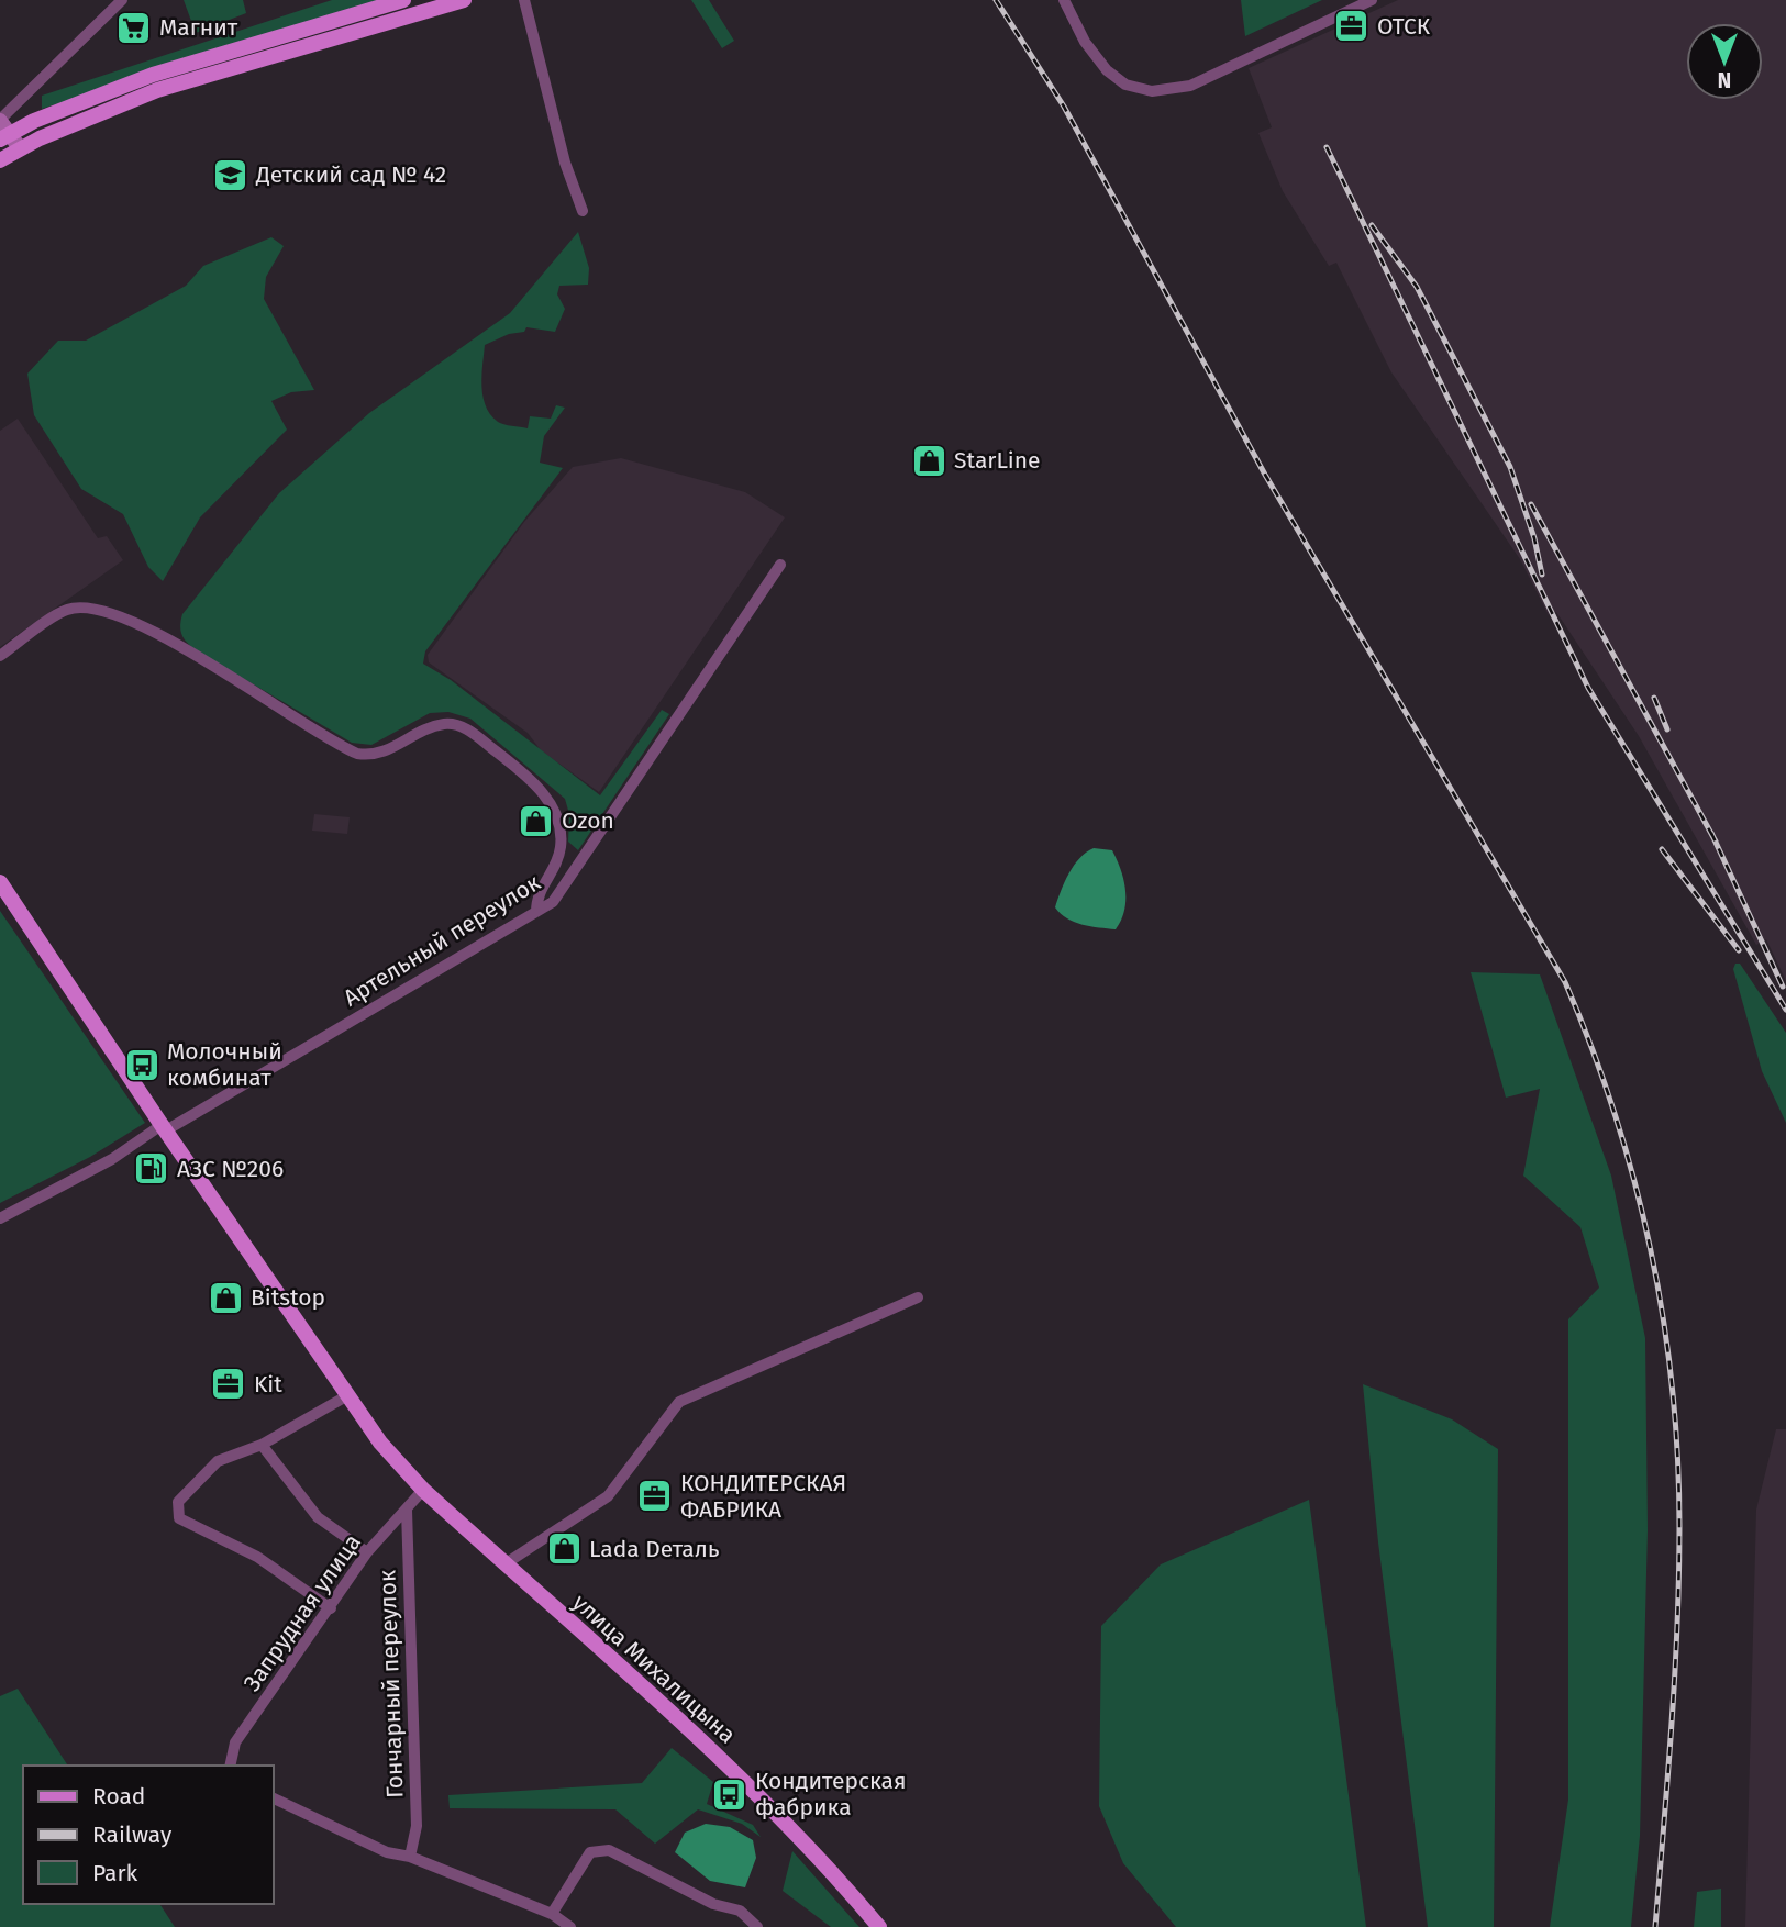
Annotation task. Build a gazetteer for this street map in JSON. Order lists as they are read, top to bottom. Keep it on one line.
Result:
{"streets":{"main road":["улица Михалицына"],"street":["Артельный переулок","Запрудная улица","Гончарный переулок"]},"crossings":[["Артельный переулок","улица Михалицына"],["Запрудная улица","улица Михалицына"],["Запрудная улица","Гончарный переулок"]],"places":{"office":["ОТСК","Kit","КОНДИТЕРСКАЯ ФАБРИКА"],"supermarket":["Магнит"],"school or university":["Детский сад № 42"],"shop":["StarLine","Ozon","Bitstop","Lada Dеталь"],"bus stop":["Молочный комбинат","Кондитерская фабрика"],"fuel station":["АЗС №206"]},"legend":["Road","Railway","Park"],"north":"bottom"}
